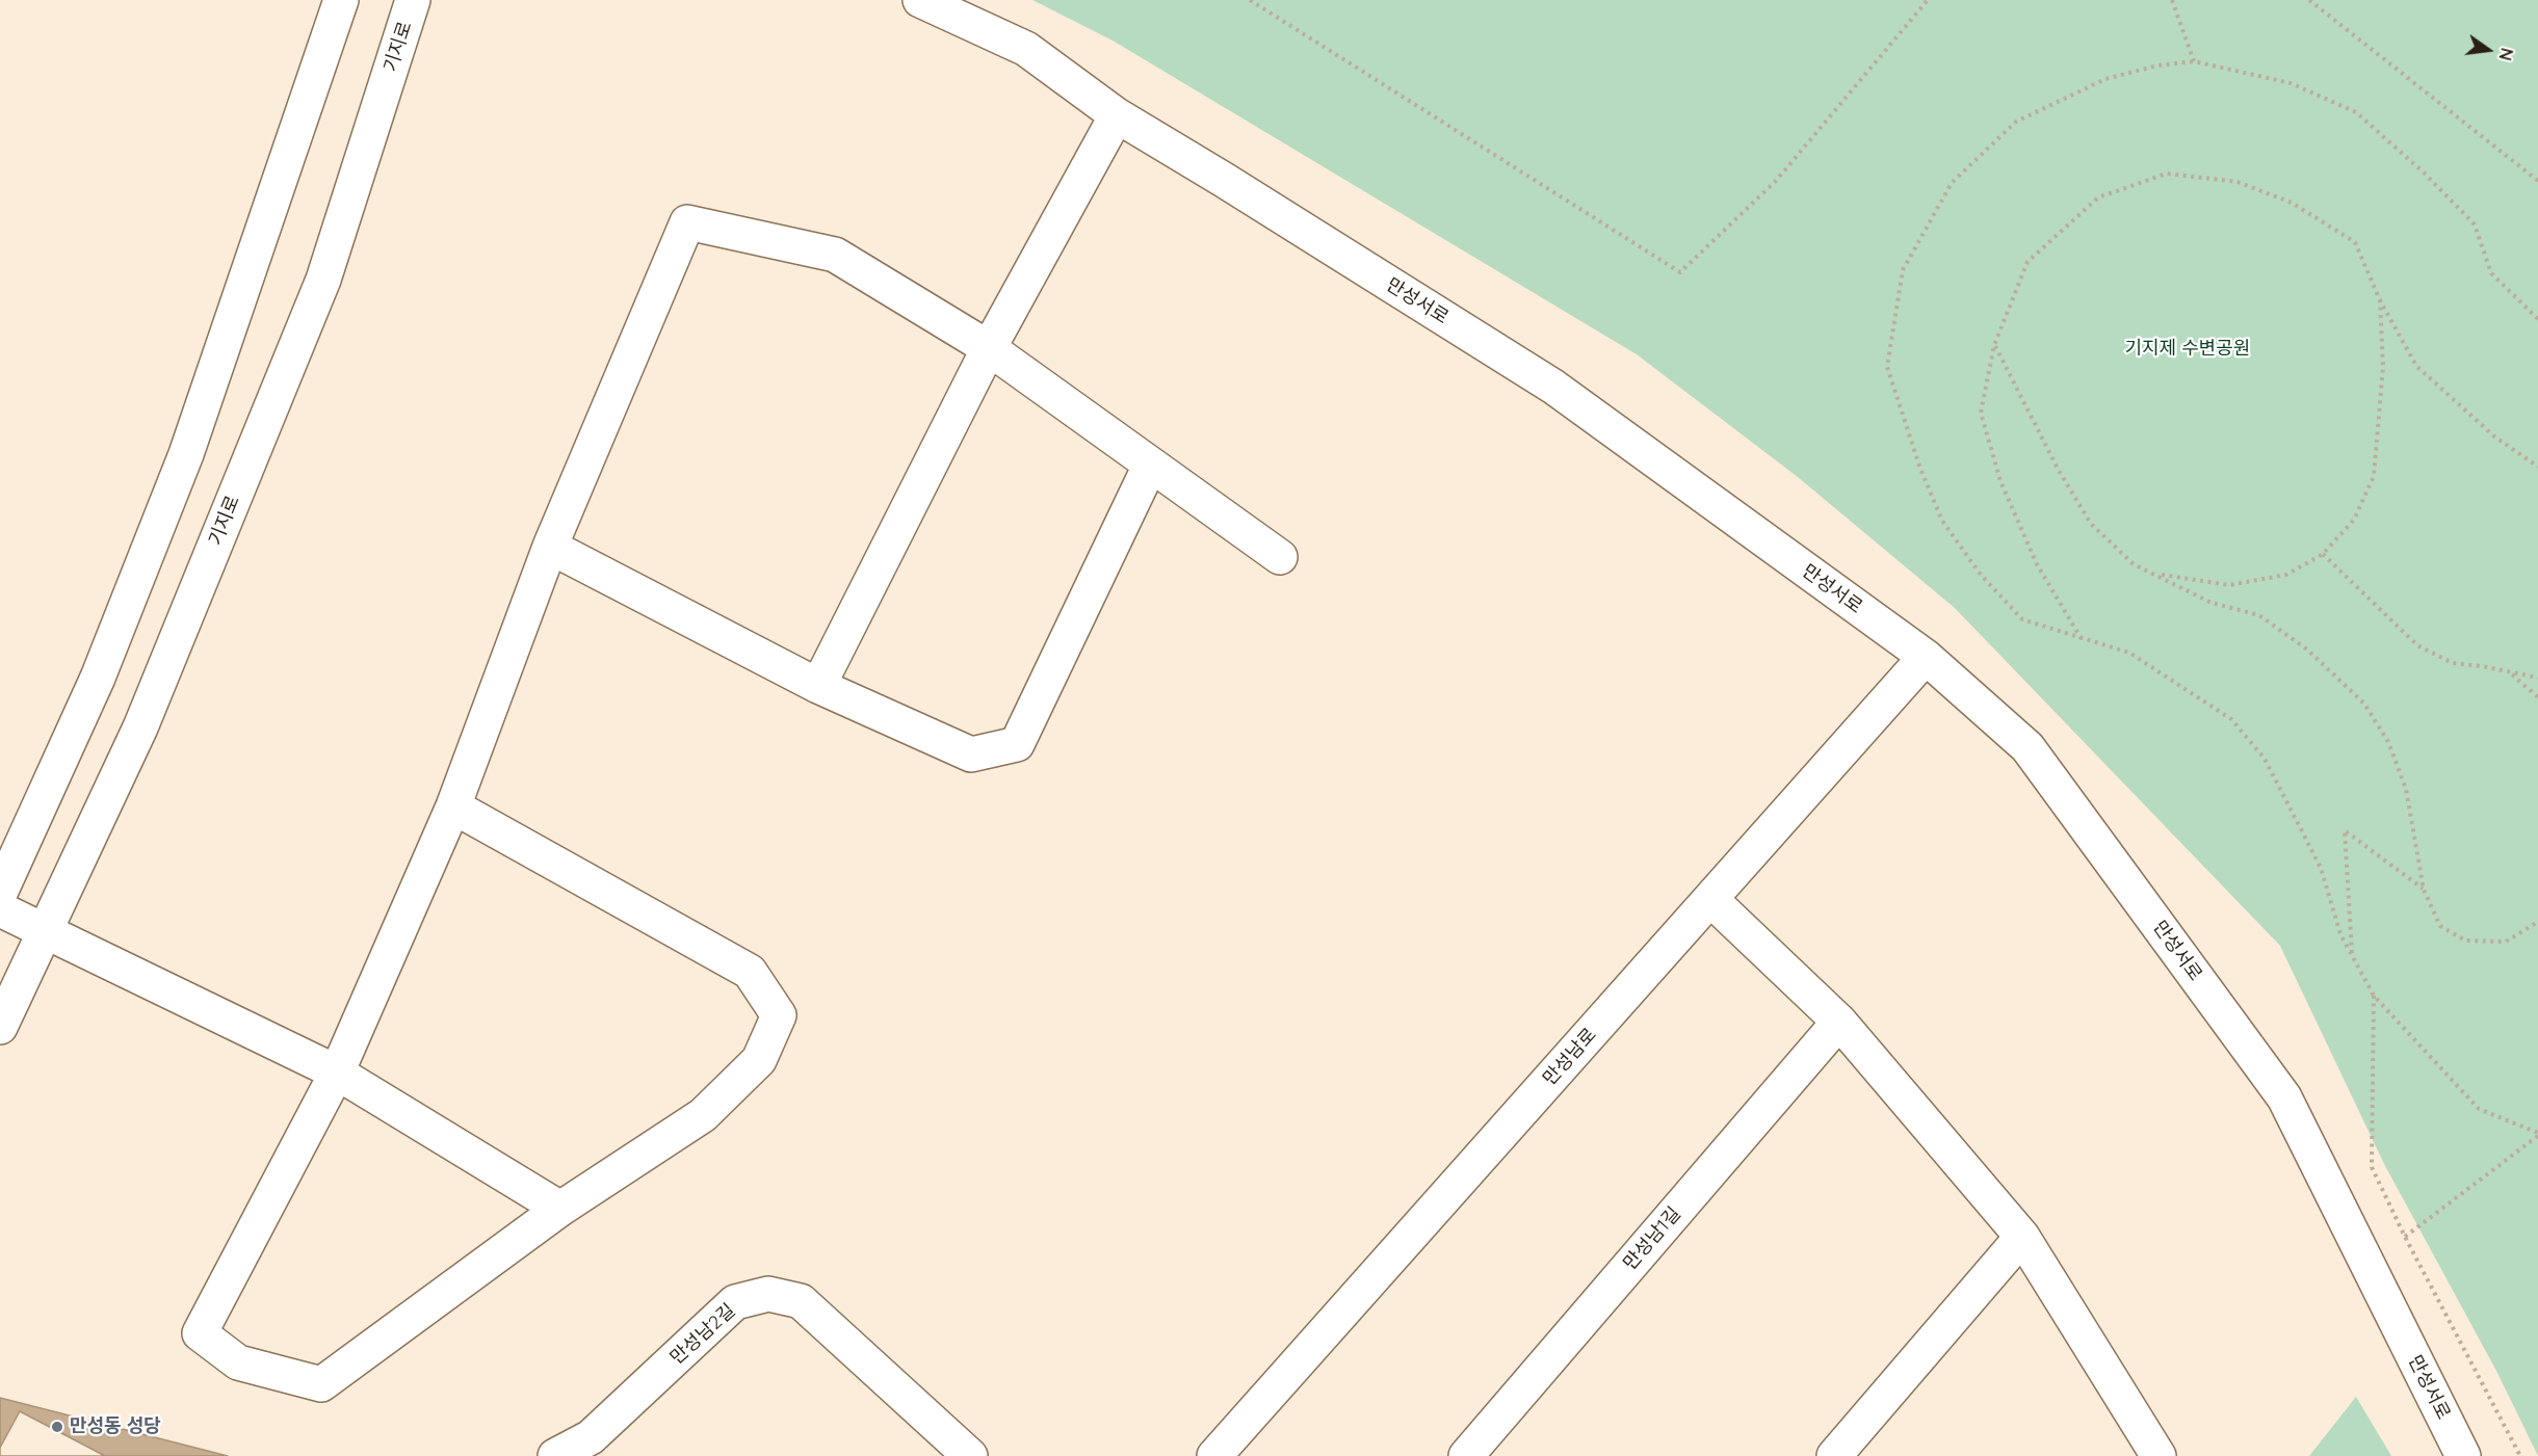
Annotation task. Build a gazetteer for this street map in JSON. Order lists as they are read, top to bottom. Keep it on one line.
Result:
{"streets":{"street":["기지로","만성서로","만성남로","만성남1길","만성남2길"]},"crossings":[["만성서로","만성남로"]],"parks":["기지제 수변공원"],"places":["만성동 성당"],"north":"right"}
